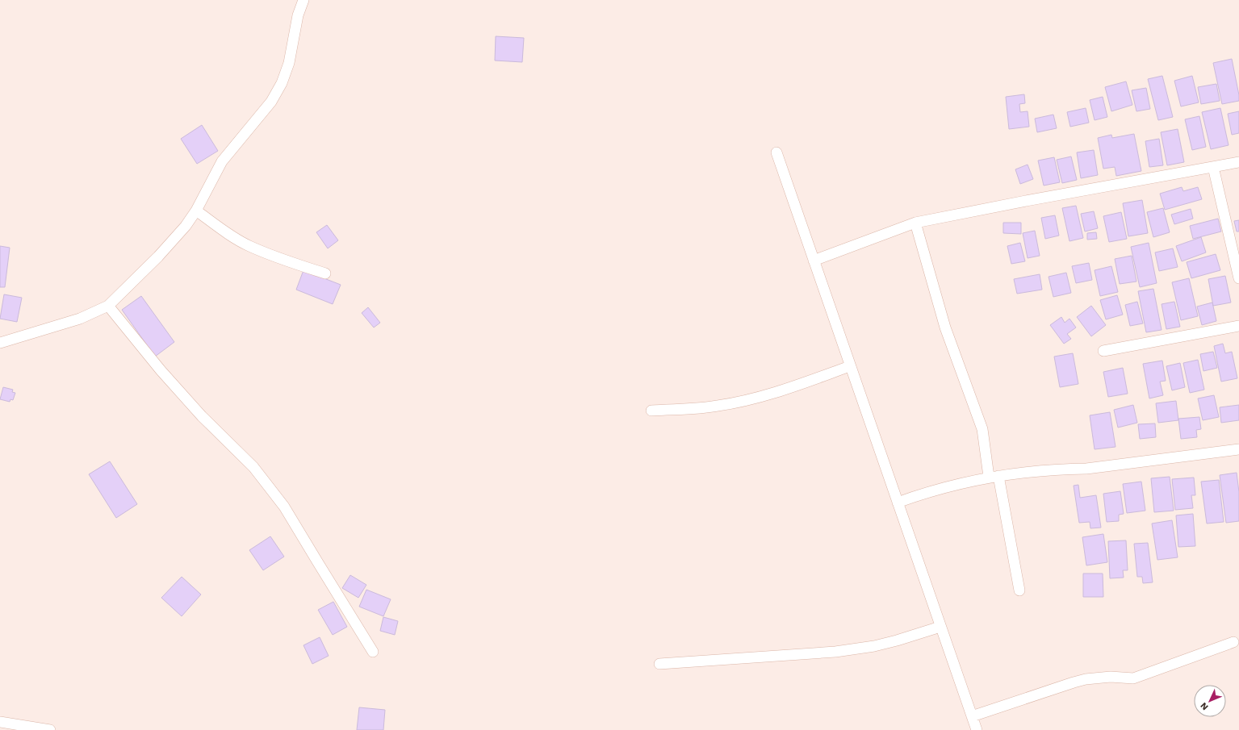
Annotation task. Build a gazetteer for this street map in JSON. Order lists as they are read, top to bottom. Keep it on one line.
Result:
{"north":"bottom left"}
